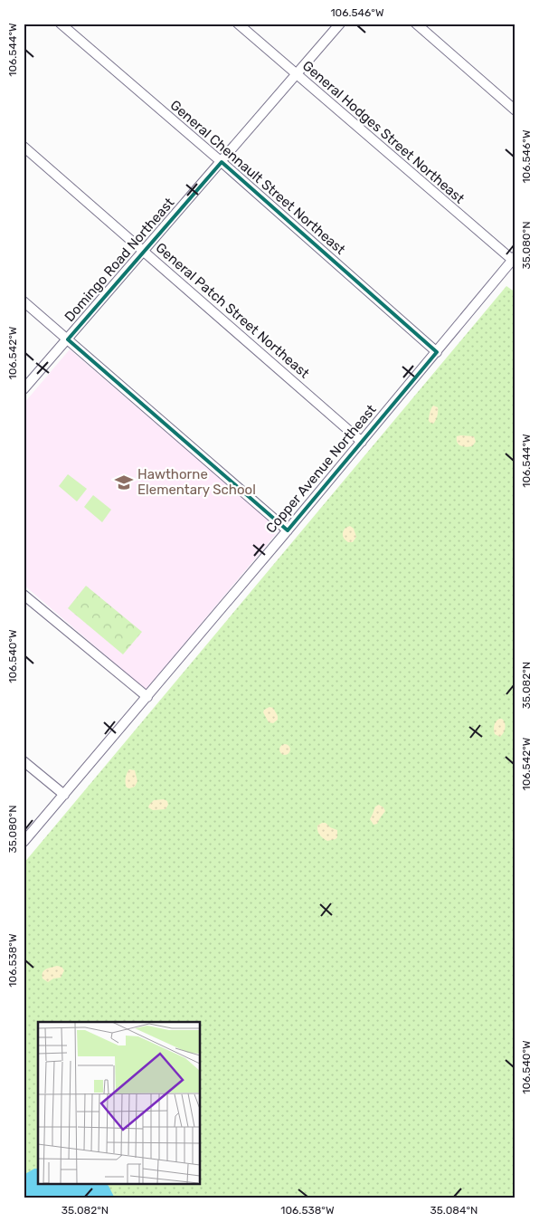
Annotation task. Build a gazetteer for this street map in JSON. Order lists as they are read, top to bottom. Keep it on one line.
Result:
{"streets":{"street":["General Hodges Street Northeast","General Chennault Street Northeast","Domingo Road Northeast","General Patch Street Northeast","Copper Avenue Northeast"]},"crossings":[["General Hodges Street Northeast","Domingo Road Northeast"],["General Hodges Street Northeast","Copper Avenue Northeast"],["General Chennault Street Northeast","Domingo Road Northeast"],["General Chennault Street Northeast","Copper Avenue Northeast"],["Domingo Road Northeast","General Patch Street Northeast"],["General Patch Street Northeast","Copper Avenue Northeast"]],"places":{"school or university":["Hawthorne Elementary School"]},"coordinates":["106.546°W","106.544°W","35.080°N","106.542°W","106.540°W","35.082°N","106.538°W","35.084°N"]}
